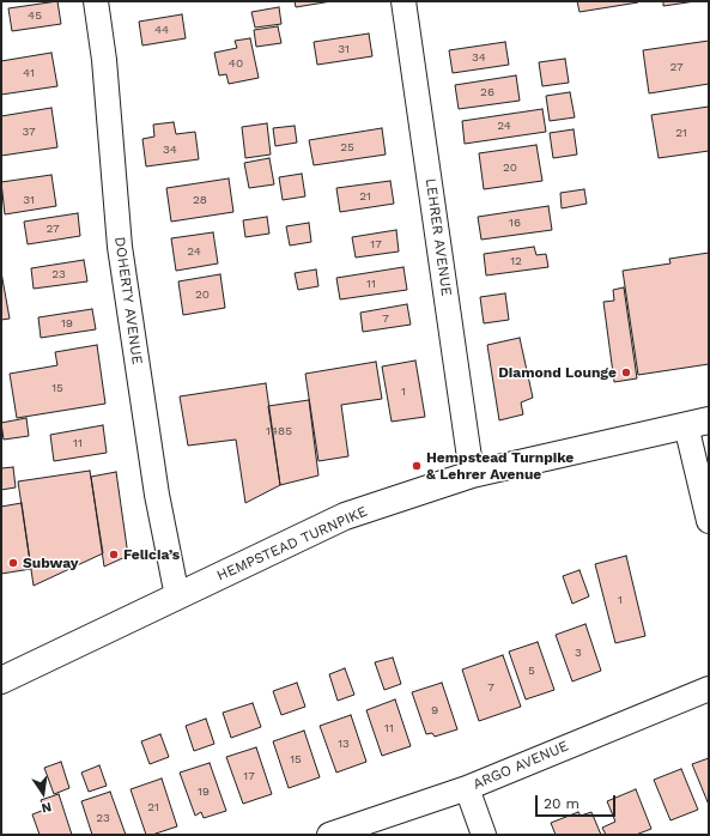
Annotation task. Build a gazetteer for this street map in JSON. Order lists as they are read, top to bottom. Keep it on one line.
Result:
{"streets":{"main road":["HEMPSTEAD TURNPIKE"],"street":["LEHRER AVENUE","DOHERTY AVENUE","ARGO AVENUE"]},"crossings":[["LEHRER AVENUE","HEMPSTEAD TURNPIKE"],["DOHERTY AVENUE","HEMPSTEAD TURNPIKE"]],"places":["Diamond Lounge","Hempstead Turnpike & Lehrer Avenue","Felicia’s","Subway"],"house_numbers":["45","44","31","34","40","27","41","26","24","37","21","25","34","20","21","31","28","16","27","17","24","12","23","11","20","7","19","15","1","1485","11","1","3","5","7","9","11","13","15","17","19","21","23"],"scale_bar":"20 m","north":"bottom"}
